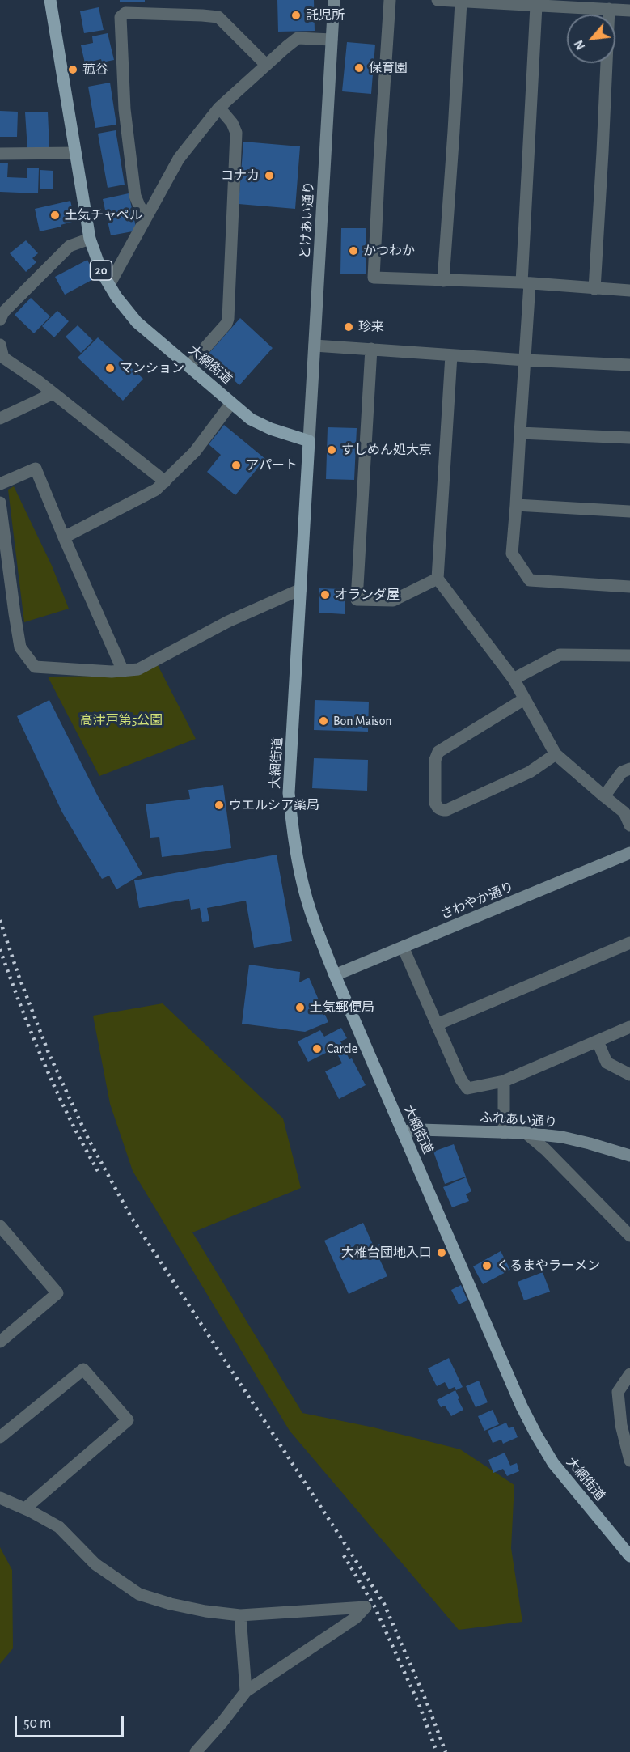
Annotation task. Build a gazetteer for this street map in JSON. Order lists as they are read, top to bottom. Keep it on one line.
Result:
{"streets":{"main road":["20","大網街道"],"street":["とけあい通り","さわやか通り","ふれあい通り"]},"crossings":[["とけあい通り","大網街道"],["大網街道","さわやか通り"],["大網街道","ふれあい通り"]],"parks":["高津戸第5公園"],"places":["託児所","保育園","菰谷","コナカ","土気チャペル","かつわか","珍来","マンション","すしめん処大京","アパート","オランダ屋","Bon Maison","ウエルシア薬局","土気郵便局","Carcle","大椎台団地入口","くるまやラーメン"],"scale_bar":"50 m","north":"bottom left"}
